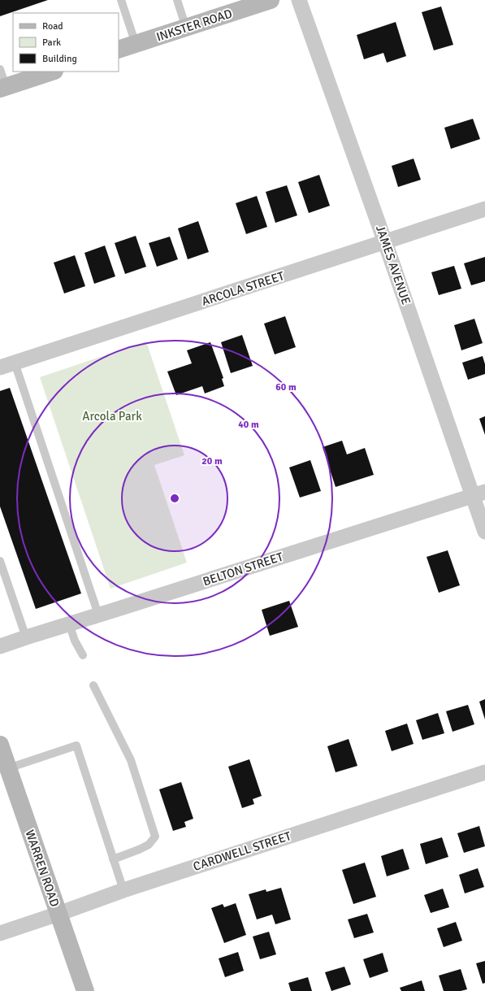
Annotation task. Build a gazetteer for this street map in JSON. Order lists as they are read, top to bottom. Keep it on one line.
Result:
{"streets":{"main road":["INKSTER ROAD","WARREN ROAD"],"street":["JAMES AVENUE","ARCOLA STREET","BELTON STREET","CARDWELL STREET"]},"crossings":[["JAMES AVENUE","ARCOLA STREET"],["JAMES AVENUE","BELTON STREET"],["CARDWELL STREET","WARREN ROAD"]],"parks":["Arcola Park"],"legend":["Road","Park","Building"],"rings":["60 m","40 m","20 m"]}
